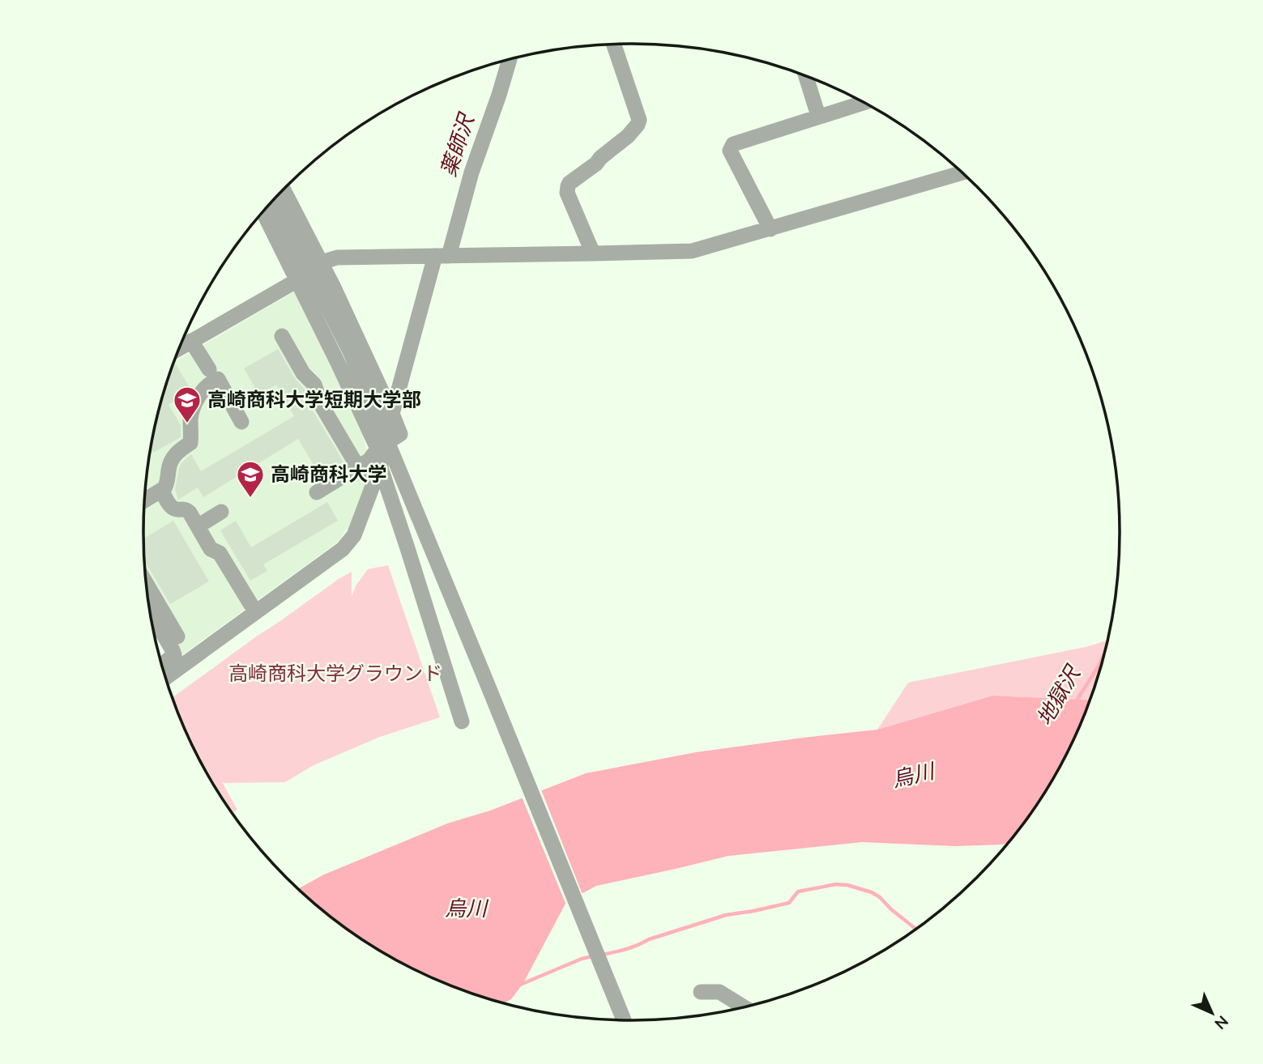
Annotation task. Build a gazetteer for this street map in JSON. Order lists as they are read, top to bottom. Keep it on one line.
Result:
{"water":["薬師沢","地獄沢","烏川"],"parks":["高崎商科大学グラウンド"],"places":{"school or university":["高崎商科大学短期大学部","高崎商科大学"]},"north":"bottom right"}
